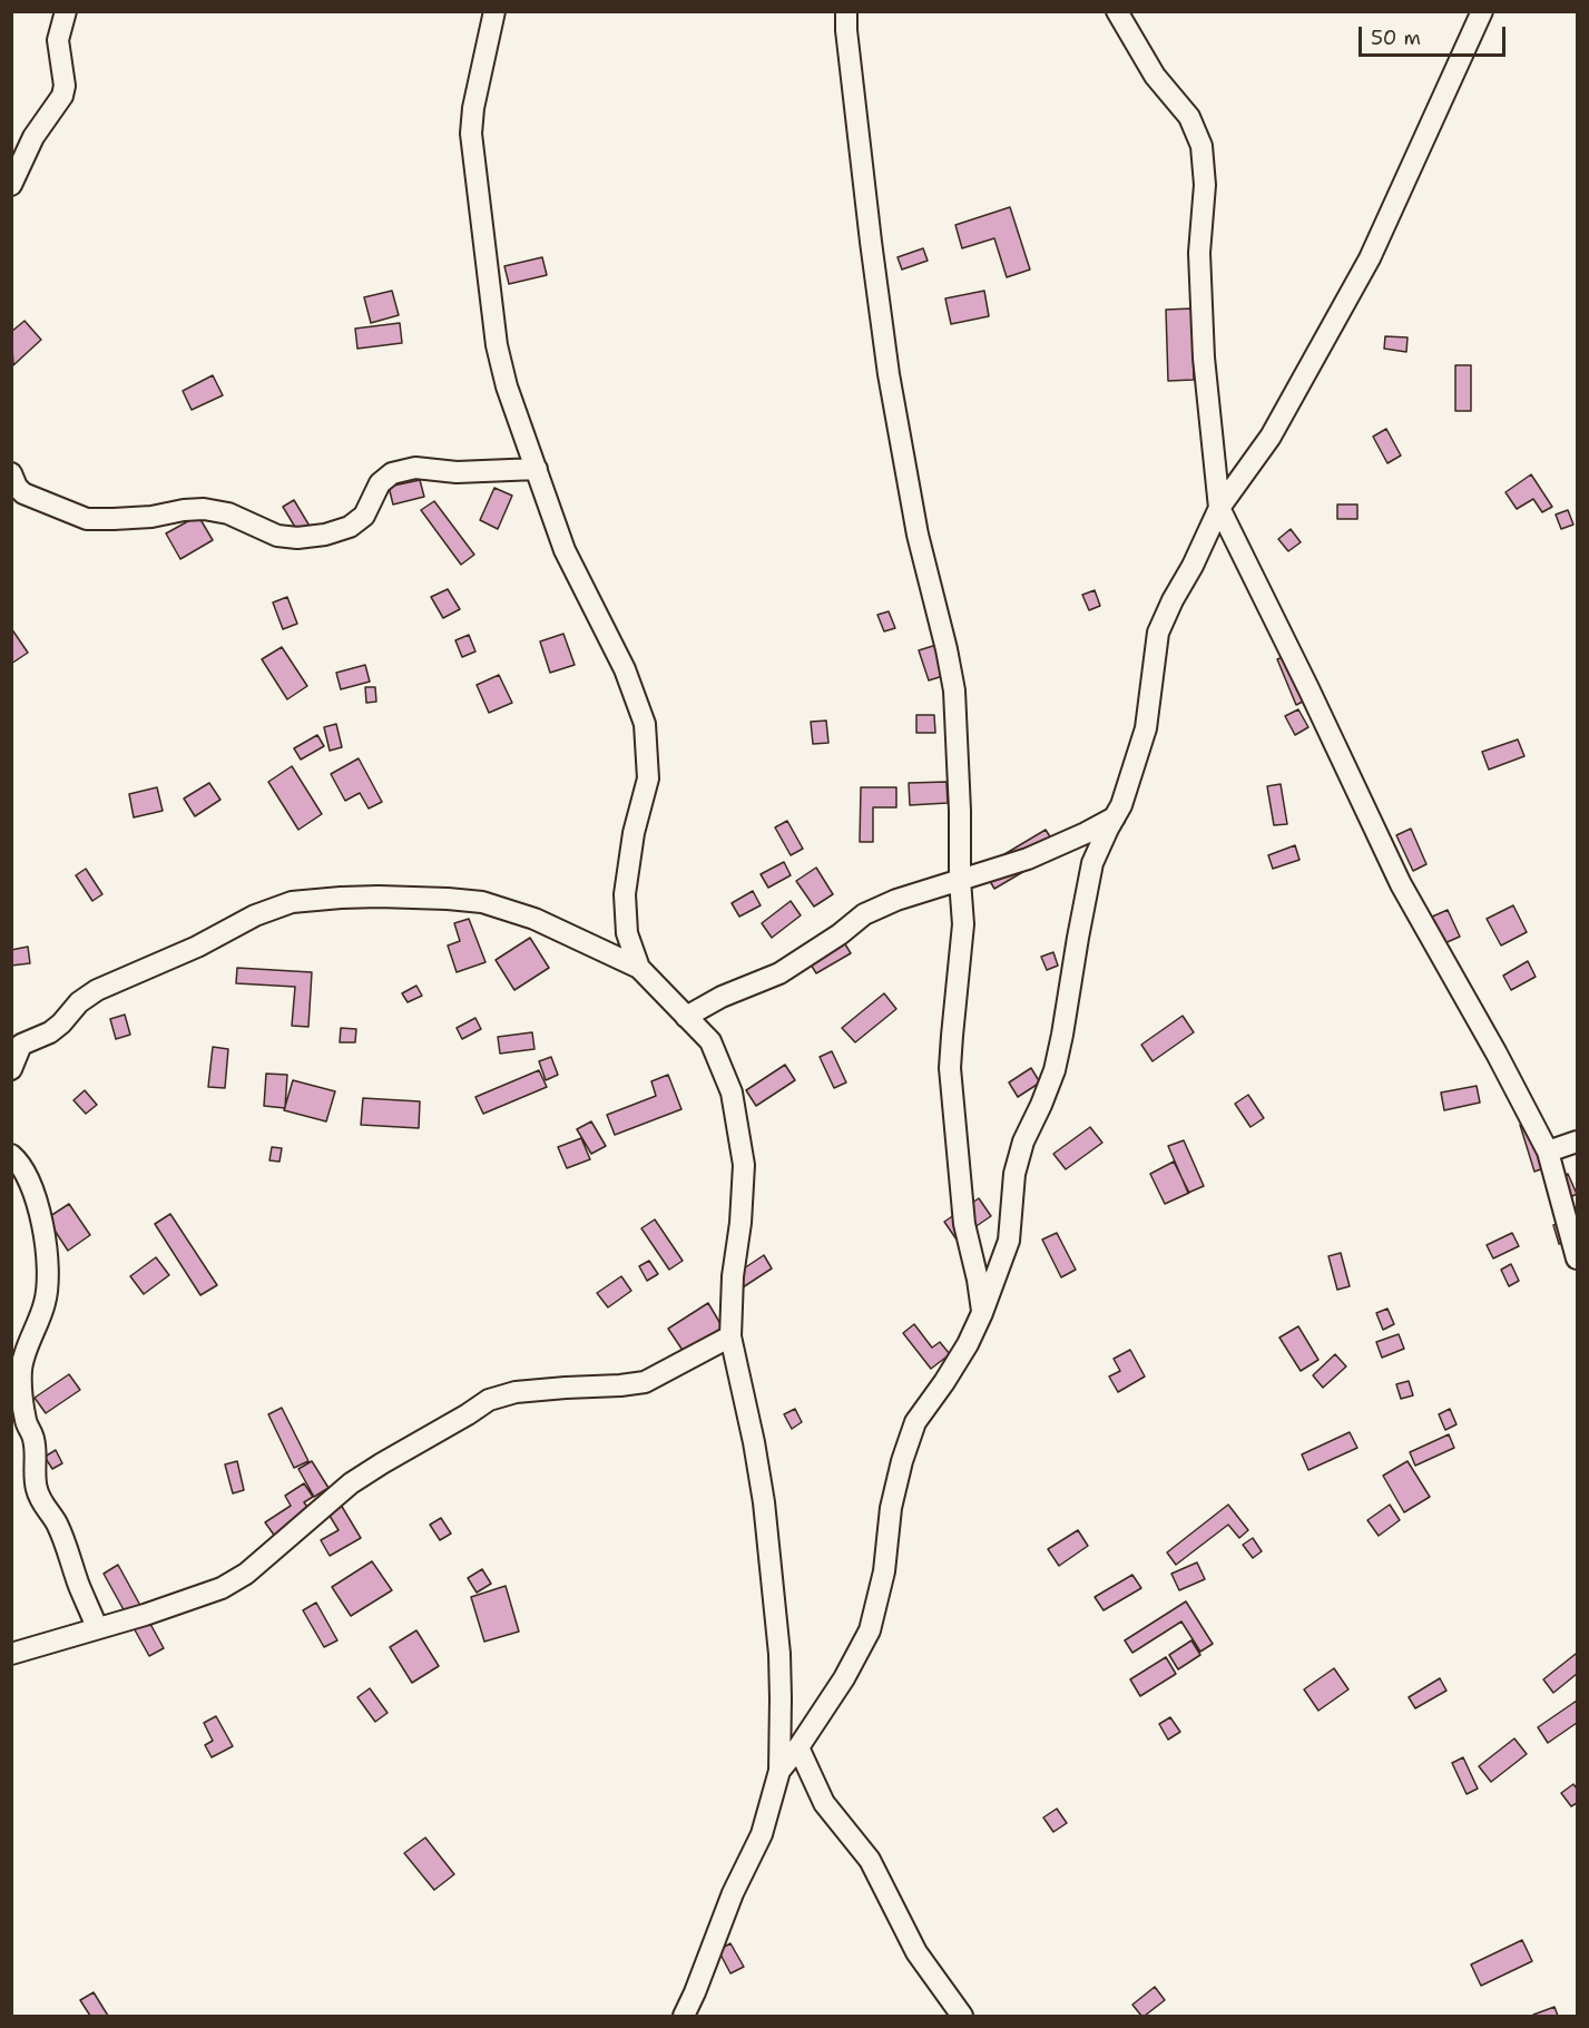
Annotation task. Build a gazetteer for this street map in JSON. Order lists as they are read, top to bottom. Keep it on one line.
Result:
{"scale_bar":"50 m"}
